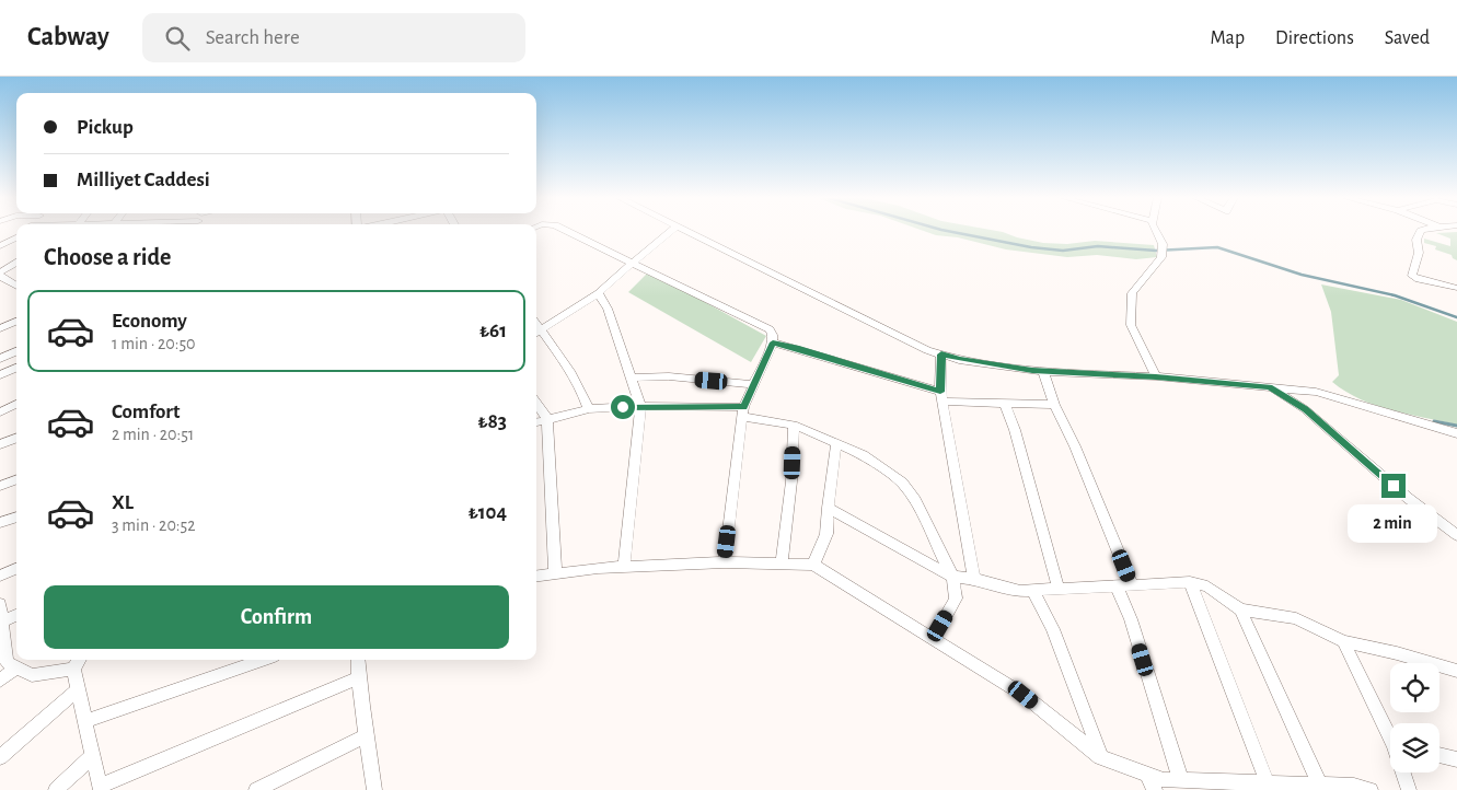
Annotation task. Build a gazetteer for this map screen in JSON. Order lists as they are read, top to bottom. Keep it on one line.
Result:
{"page":{"header":"Cabway","search":"Search here","nav":["Map","Directions","Saved"],"banner":["Pickup","Milliyet Caddesi"],"heading":"Choose a ride","list":[{"name":"Economy","note":"1 min · 20:50","value":"₺61"},{"name":"Comfort","note":"2 min · 20:51","value":"₺83"},{"name":"XL","note":"3 min · 20:52","value":"₺104"}],"bubble":"2 min","buttons":"Confirm"}}
